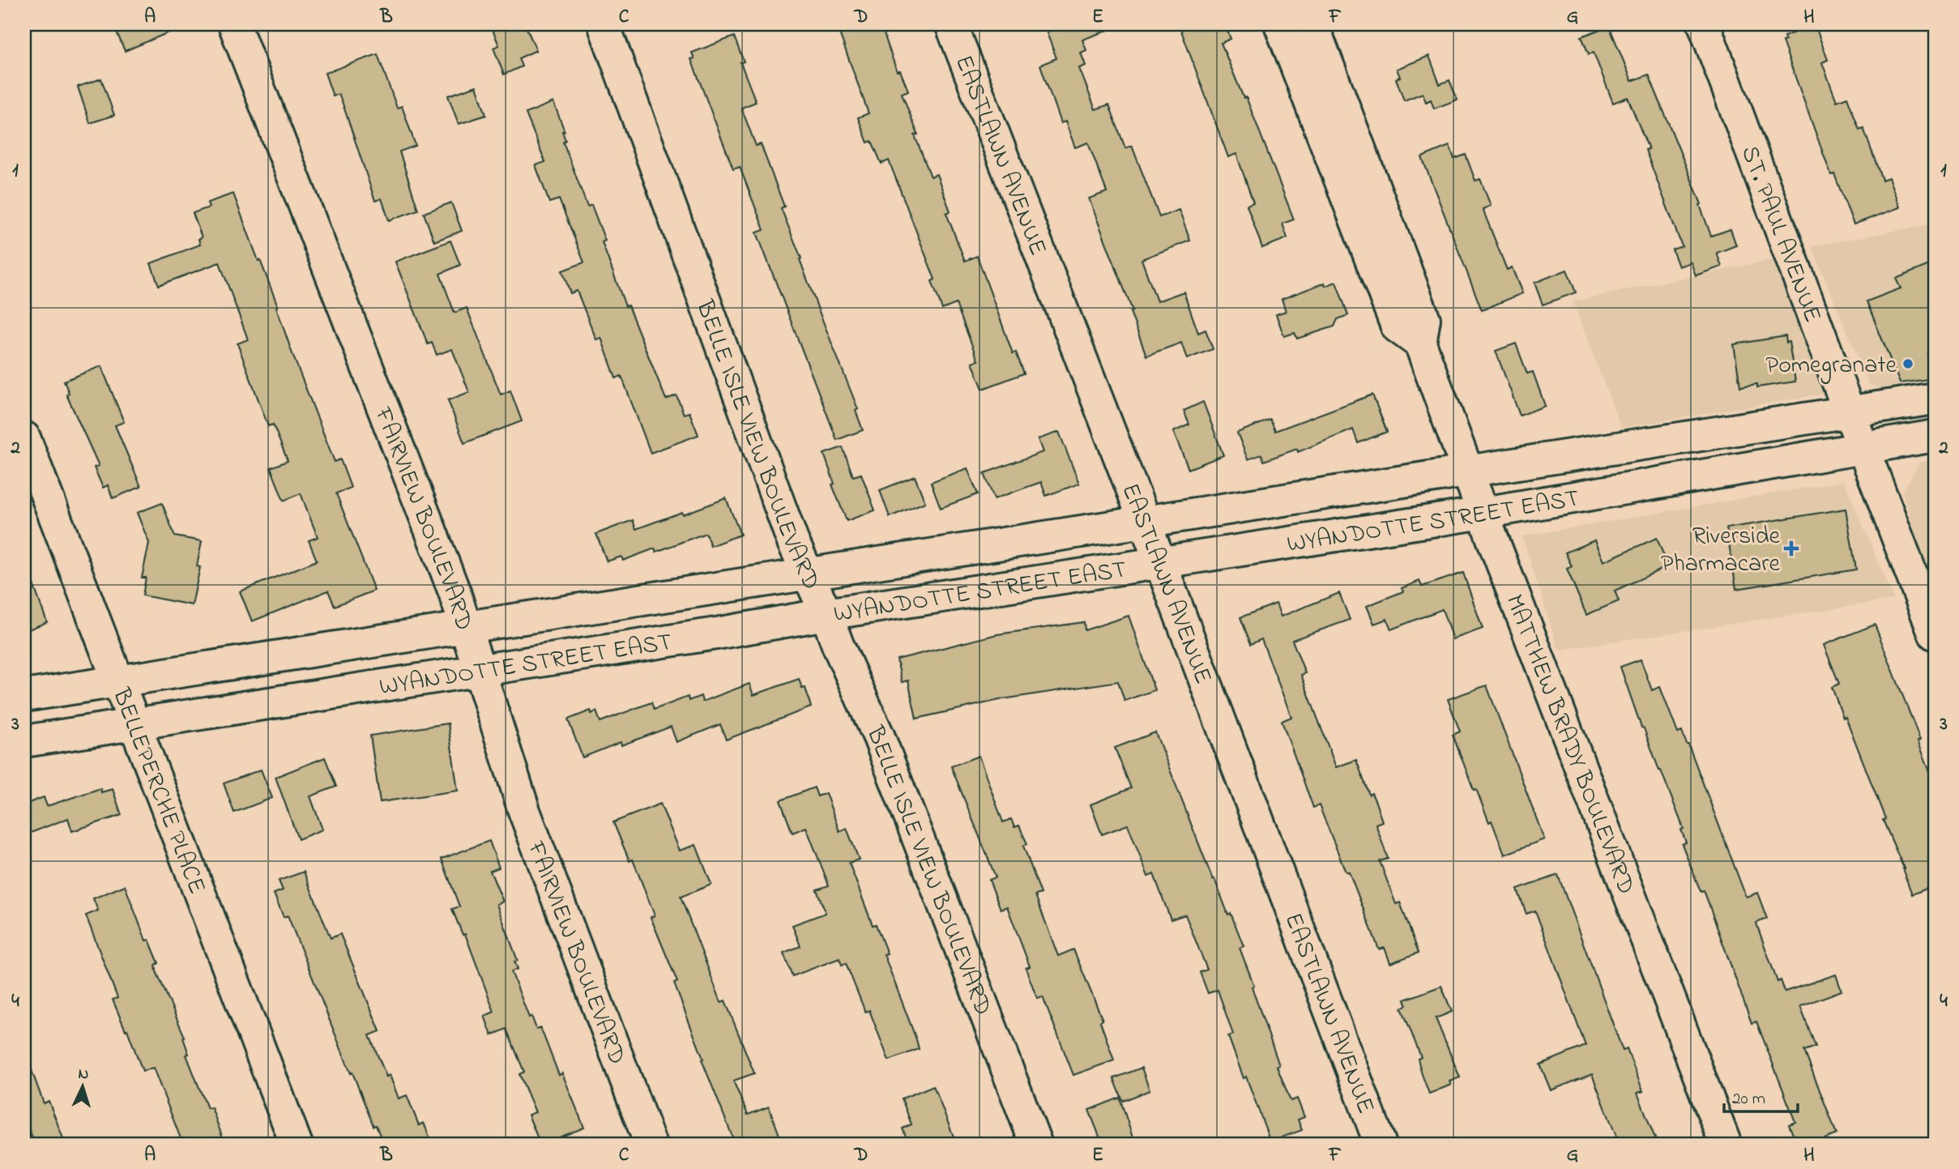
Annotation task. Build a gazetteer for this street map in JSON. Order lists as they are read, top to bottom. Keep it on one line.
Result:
{"streets":{"street":["EASTLAWN AVENUE","ST. PAUL AVENUE","BELLE ISLE VIEW BOULEVARD","FAIRVIEW BOULEVARD","WYANDOTTE STREET EAST","MATTHEW BRADY BOULEVARD","BELLEPERCHE PLACE"]},"crossings":[["EASTLAWN AVENUE","WYANDOTTE STREET EAST"],["ST. PAUL AVENUE","WYANDOTTE STREET EAST"],["BELLE ISLE VIEW BOULEVARD","WYANDOTTE STREET EAST"],["FAIRVIEW BOULEVARD","WYANDOTTE STREET EAST"],["WYANDOTTE STREET EAST","MATTHEW BRADY BOULEVARD"],["WYANDOTTE STREET EAST","BELLEPERCHE PLACE"]],"places":{"other":["Pomegranate"],"health":["Riverside Pharmacare"]},"scale_bar":"20 m","north":"top","grid":{"columns":["A","B","C","D","E","F","G","H"],"rows":["1","2","3","4"]}}
